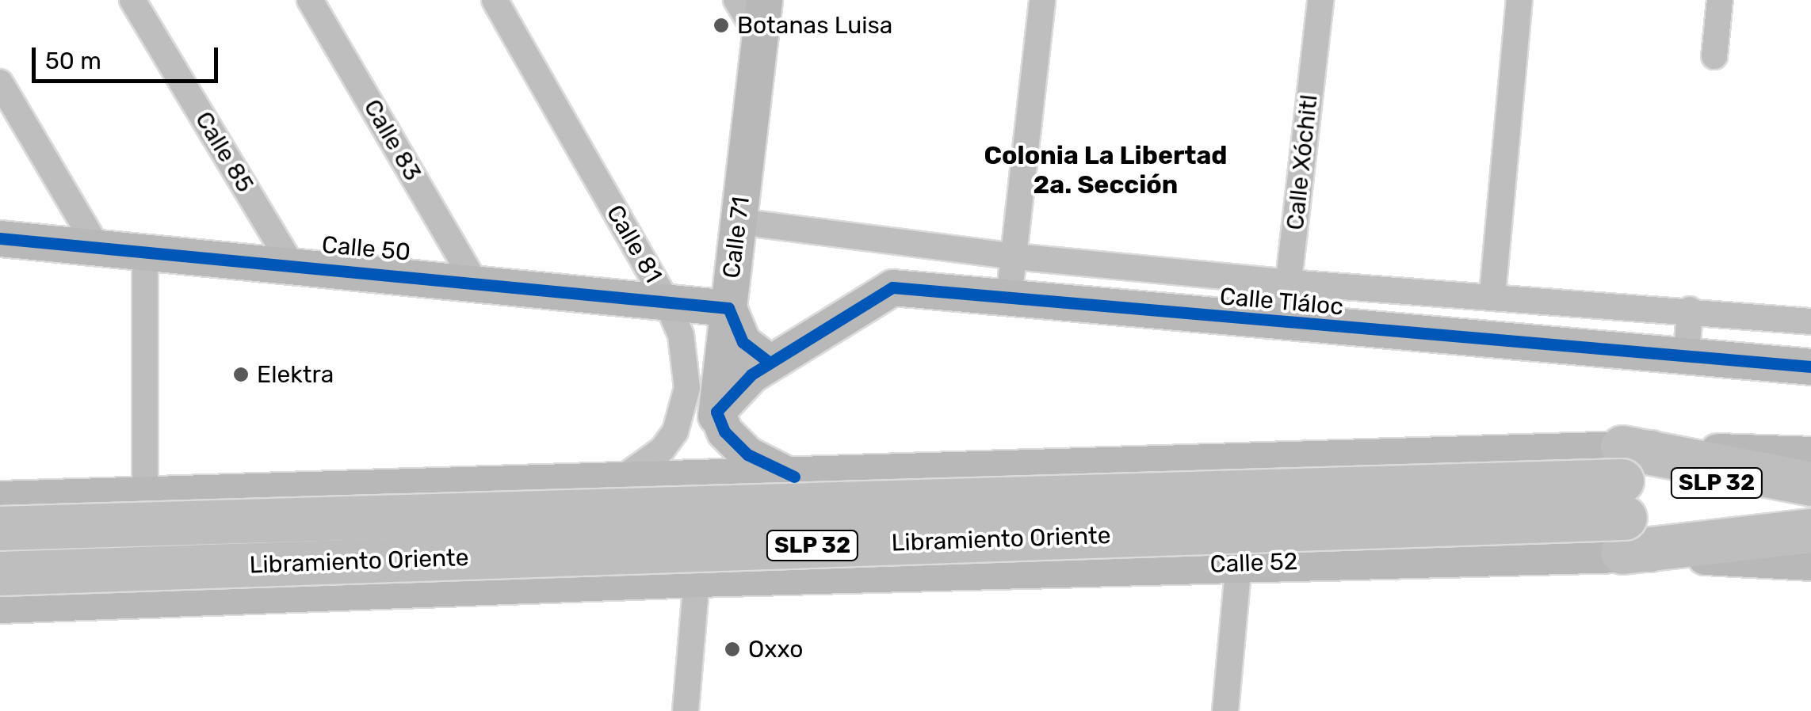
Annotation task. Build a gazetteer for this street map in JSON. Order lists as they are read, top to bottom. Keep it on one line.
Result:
{"streets":{"highway":["SLP 32","Libramiento Oriente"],"main road":["Calle 71","Calle 50","Calle Tláloc","Calle 52"],"street":["Calle 83","Calle 85","Calle Xóchitl","Calle 81"]},"crossings":[["Calle 83","Calle 50"],["Calle 85","Calle 50"],["Calle Xóchitl","Calle Tláloc"],["Calle 71","Calle 50"],["Calle 71","Calle Tláloc"],["Calle 71","Libramiento Oriente"],["Calle 71","Calle 52"],["Calle 81","Calle 50"],["Calle 81","Libramiento Oriente"],["Libramiento Oriente","Calle 52"]],"districts":["Colonia La Libertad 2a. Sección"],"places":["Botanas Luisa","Elektra","Oxxo"],"scale_bar":"50 m"}
